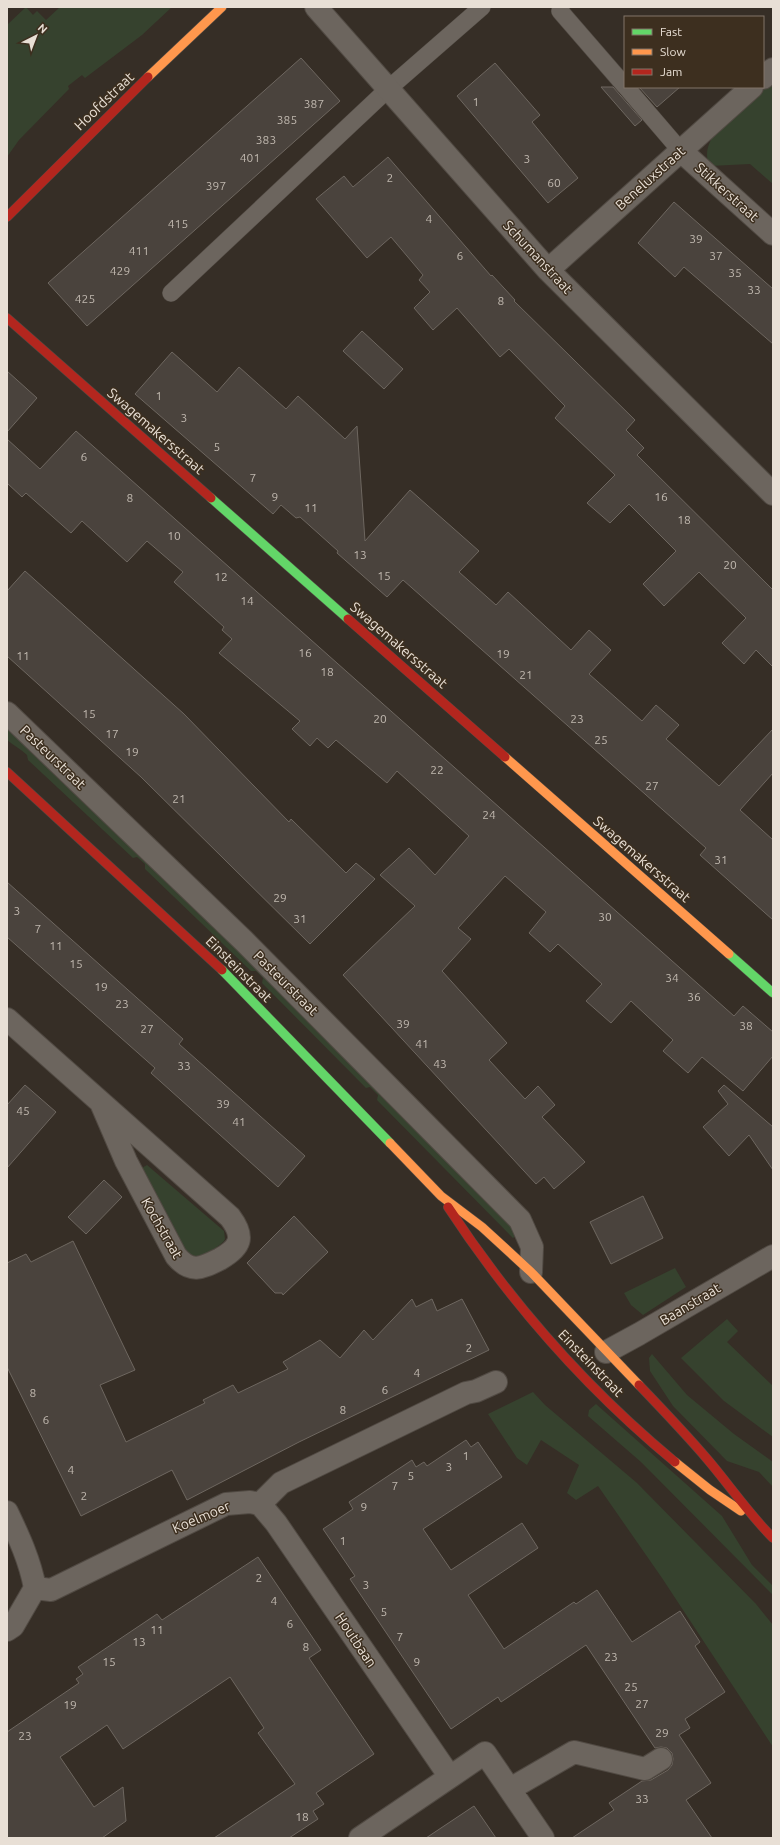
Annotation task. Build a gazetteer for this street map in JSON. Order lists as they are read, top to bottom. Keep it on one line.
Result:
{"streets":{"street":["Hoofdstraat","Beneluxstraat","Stikkerstraat","Schumanstraat","Swagemakersstraat","Pasteurstraat","Einsteinstraat","Kochstraat","Baanstraat","Koelmoer","Houtbaan"]},"crossings":[["Beneluxstraat","Stikkerstraat"],["Beneluxstraat","Schumanstraat"],["Pasteurstraat","Einsteinstraat"],["Einsteinstraat","Baanstraat"],["Koelmoer","Houtbaan"]],"house_numbers":["1","387","385","383","401","3","2","60","397","4","415","39","411","6","37","429","35","33","425","8","1","3","5","6","7","9","16","8","11","18","10","13","20","15","12","14","16","19","11","18","21","15","20","23","17","25","19","22","27","21","24","31","29","3","30","31","7","11","15","34","19","36","23","39","38","27","41","43","33","39","45","41","2","4","6","8","8","6","1","3","4","5","7","2","9","1","2","3","4","5","6","11","7","13","8","23","15","9","25","27","19","29","23","33","18"],"legend":["Fast","Slow","Jam"],"north":"top right"}
